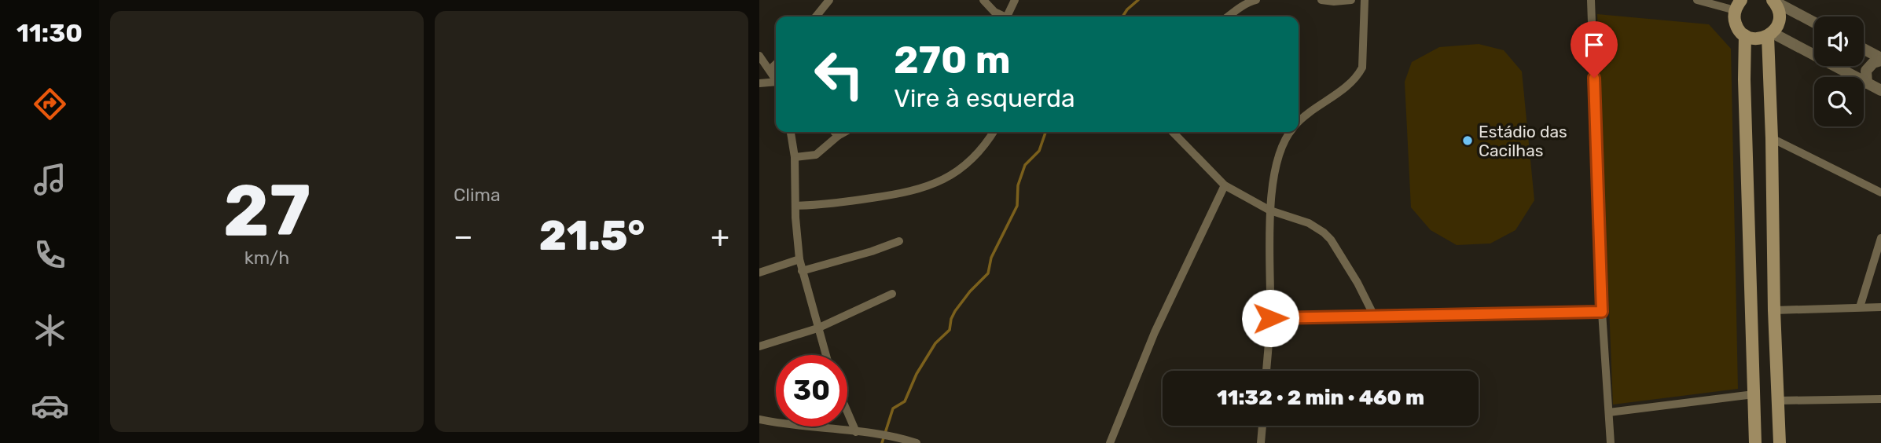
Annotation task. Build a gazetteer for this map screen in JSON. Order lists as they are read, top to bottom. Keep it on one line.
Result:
{"places":["Estádio das Cacilhas"],"page":{"tabs":"11:30","tile":[["27","km/h"],"Clima"],"turn":["270 m","Vire à esquerda"],"heat":["−","21.5°","+"],"limit":"30","trip":"11:32 · 2 min · 460 m"}}
